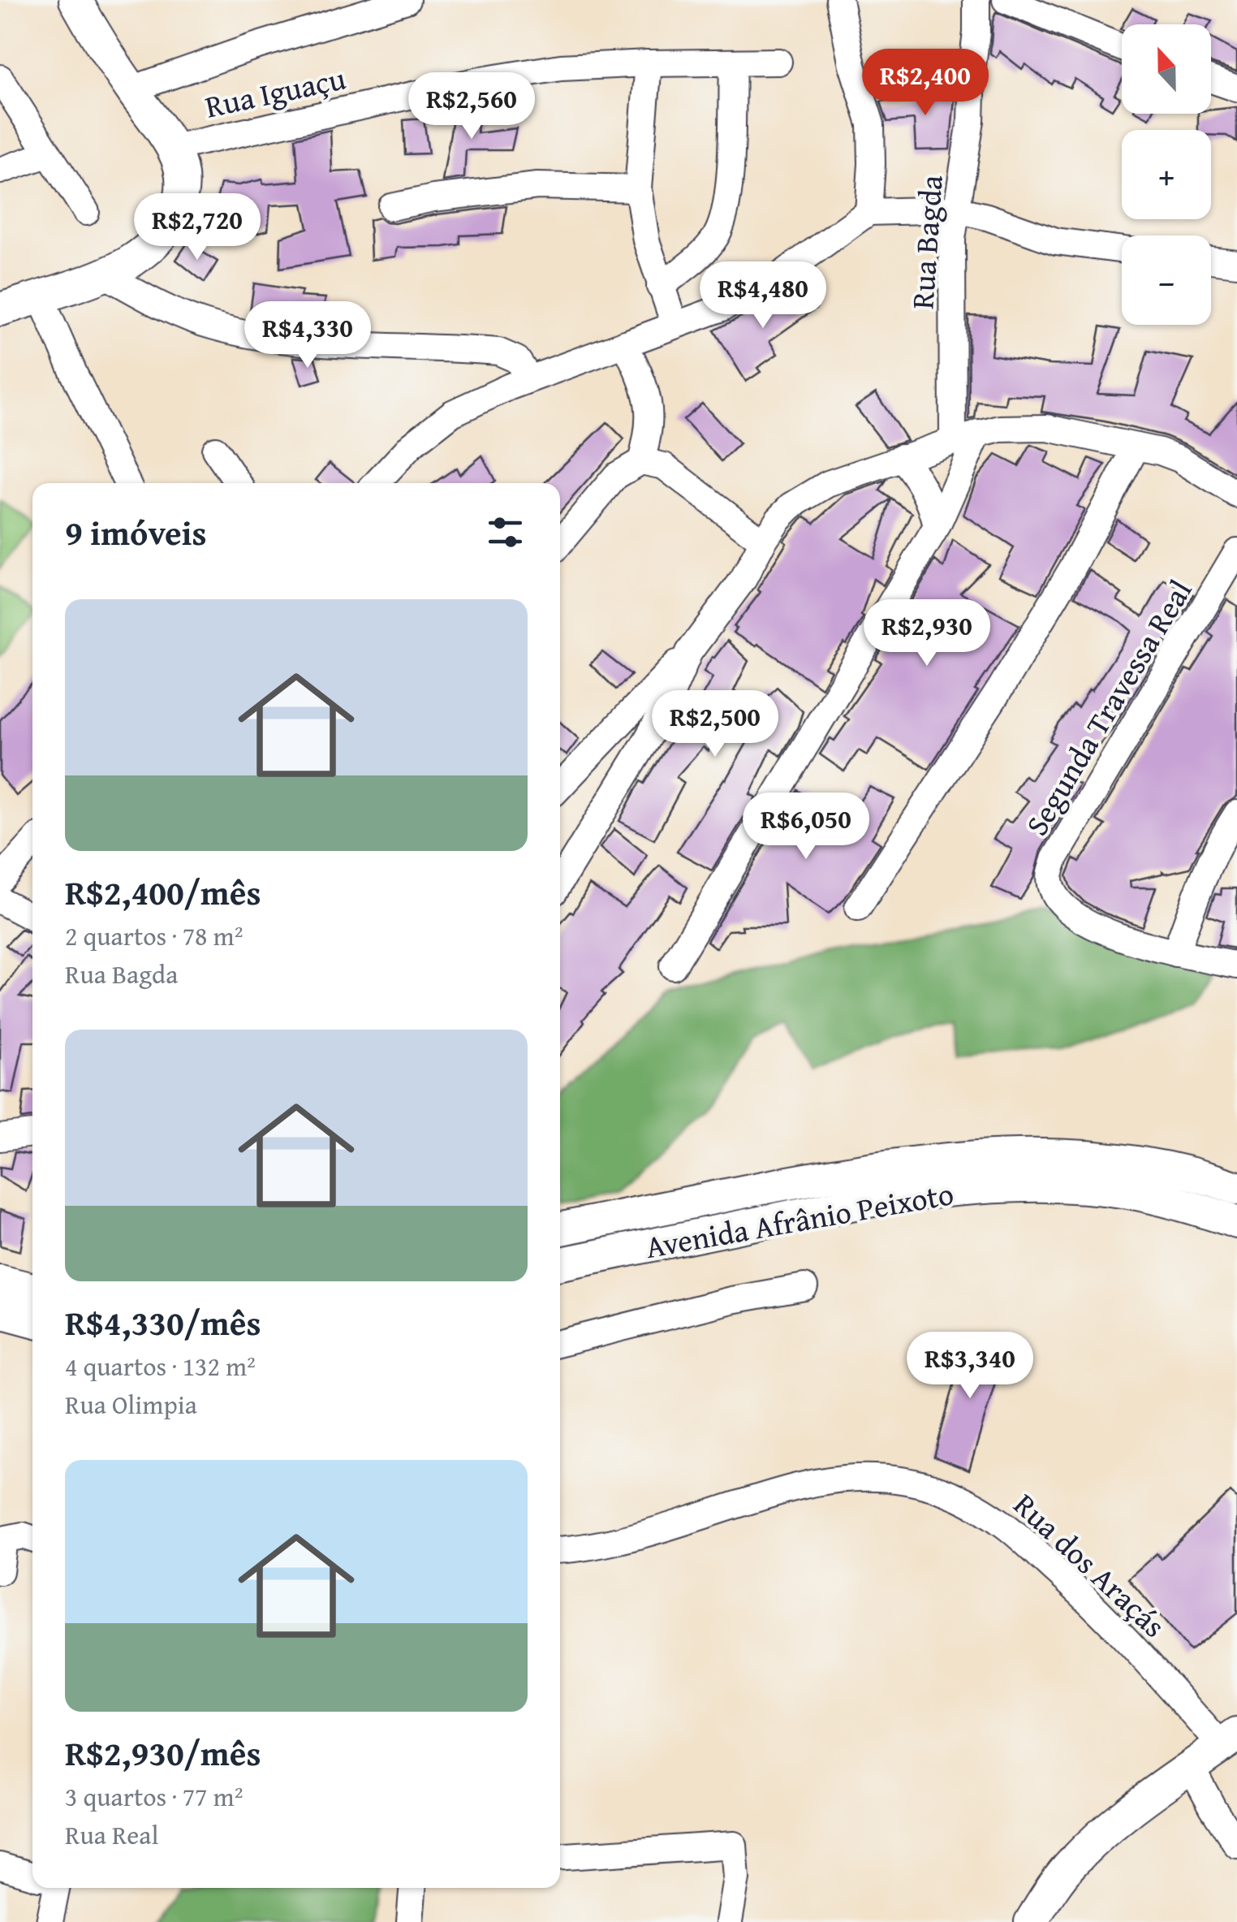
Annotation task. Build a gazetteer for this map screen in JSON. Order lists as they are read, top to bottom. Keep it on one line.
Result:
{"streets":{"main road":["Avenida Afrânio Peixoto"],"street":["Rua Iguaçu","Rua Bagda","Segunda Travessa Real","Rua dos Araçás"]},"north":"top","page":{"map_buttons":["+","−"],"price":["R$2,400","R$2,560","R$2,720","R$4,480","R$4,330","R$2,930","R$2,500","R$6,050","R$3,340"],"heading":"9 imóveis","list":[{"name":"R$2,400/mês","note":"2 quartos · 78 m² · Rua Bagda"},{"name":"R$4,330/mês","note":"4 quartos · 132 m² · Rua Olimpia"},{"name":"R$2,930/mês","note":"3 quartos · 77 m² · Rua Real"}]}}
